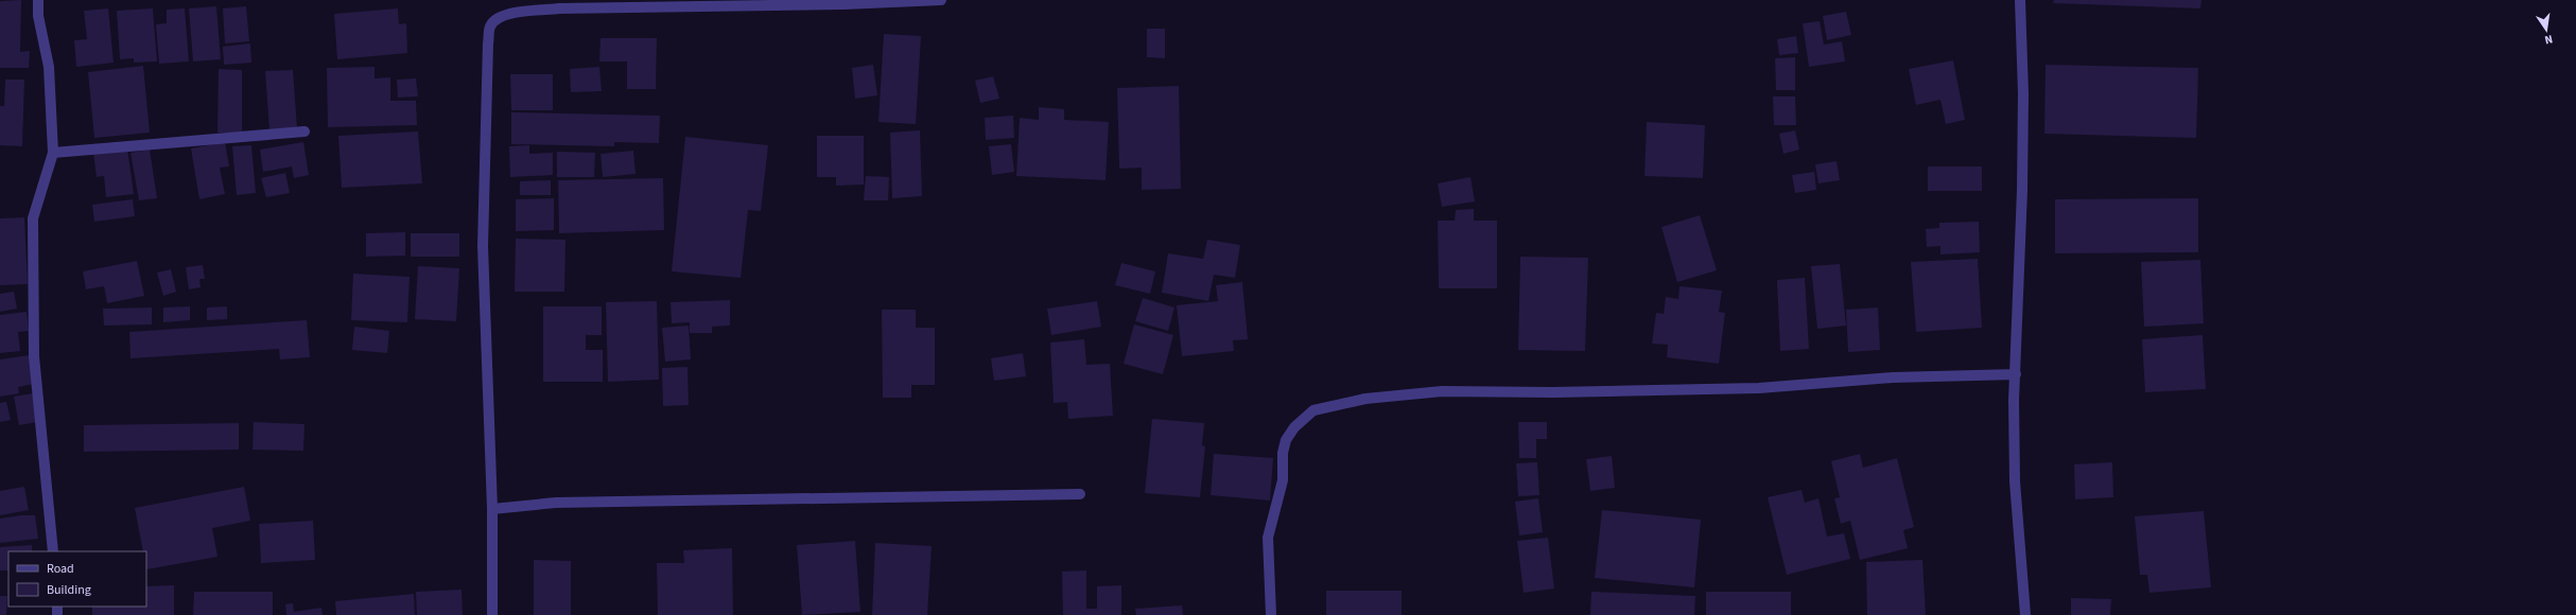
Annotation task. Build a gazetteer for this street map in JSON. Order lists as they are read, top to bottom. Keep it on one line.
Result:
{"legend":["Road","Building"],"north":"bottom"}
